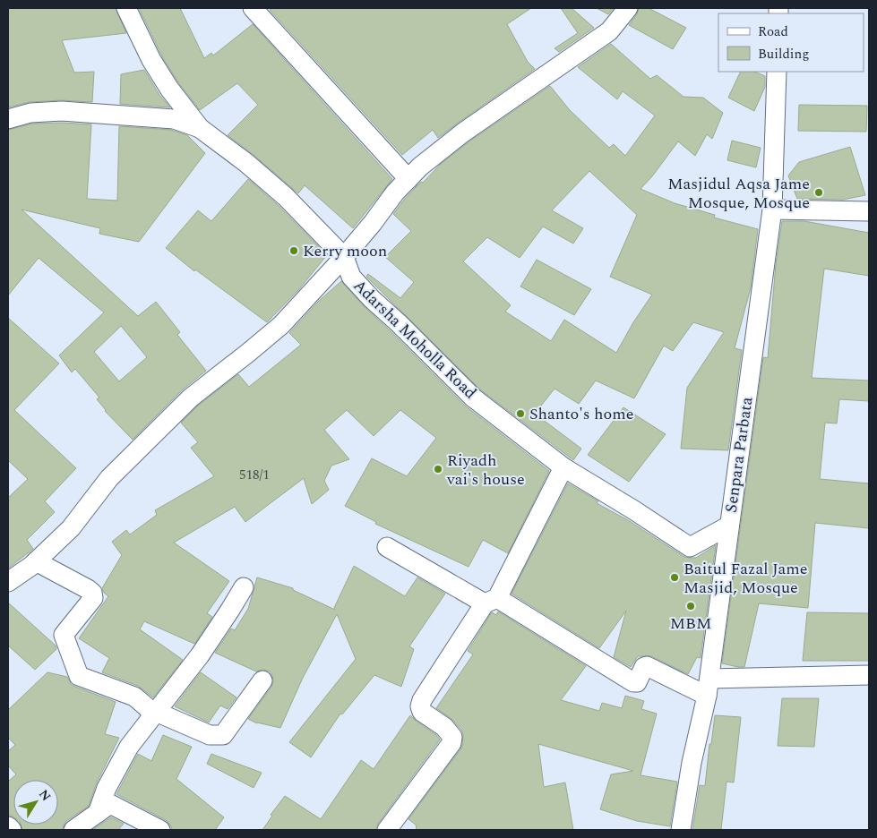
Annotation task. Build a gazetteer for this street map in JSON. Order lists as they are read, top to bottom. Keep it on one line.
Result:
{"streets":{"street":["Adarsha Moholla Road","Senpara Parbata"]},"crossings":[["Adarsha Moholla Road","Senpara Parbata"]],"places":["Masjidul Aqsa Jame Mosque, Mosque","Kerry moon","Shanto's home","Riyadh vai's house","Baitul Fazal Jame Masjid, Mosque","MBM"],"house_numbers":["518/1"],"legend":["Road","Building"],"north":"top right"}
